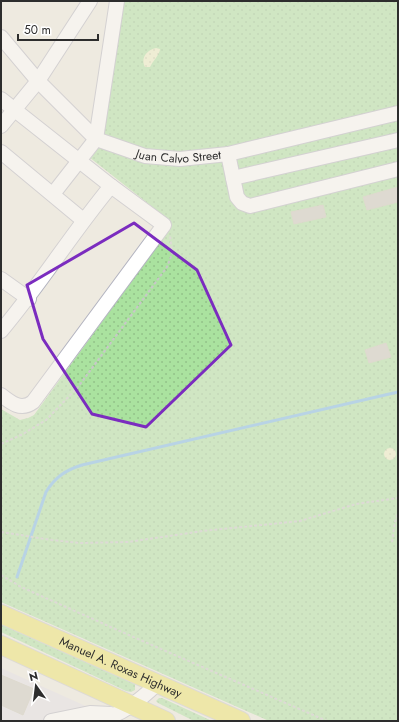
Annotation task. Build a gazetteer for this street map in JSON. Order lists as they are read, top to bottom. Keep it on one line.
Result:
{"streets":{"main road":["Manuel A. Roxas Highway"],"street":["Juan Calvo Street"]},"scale_bar":"50 m","north":"top"}
